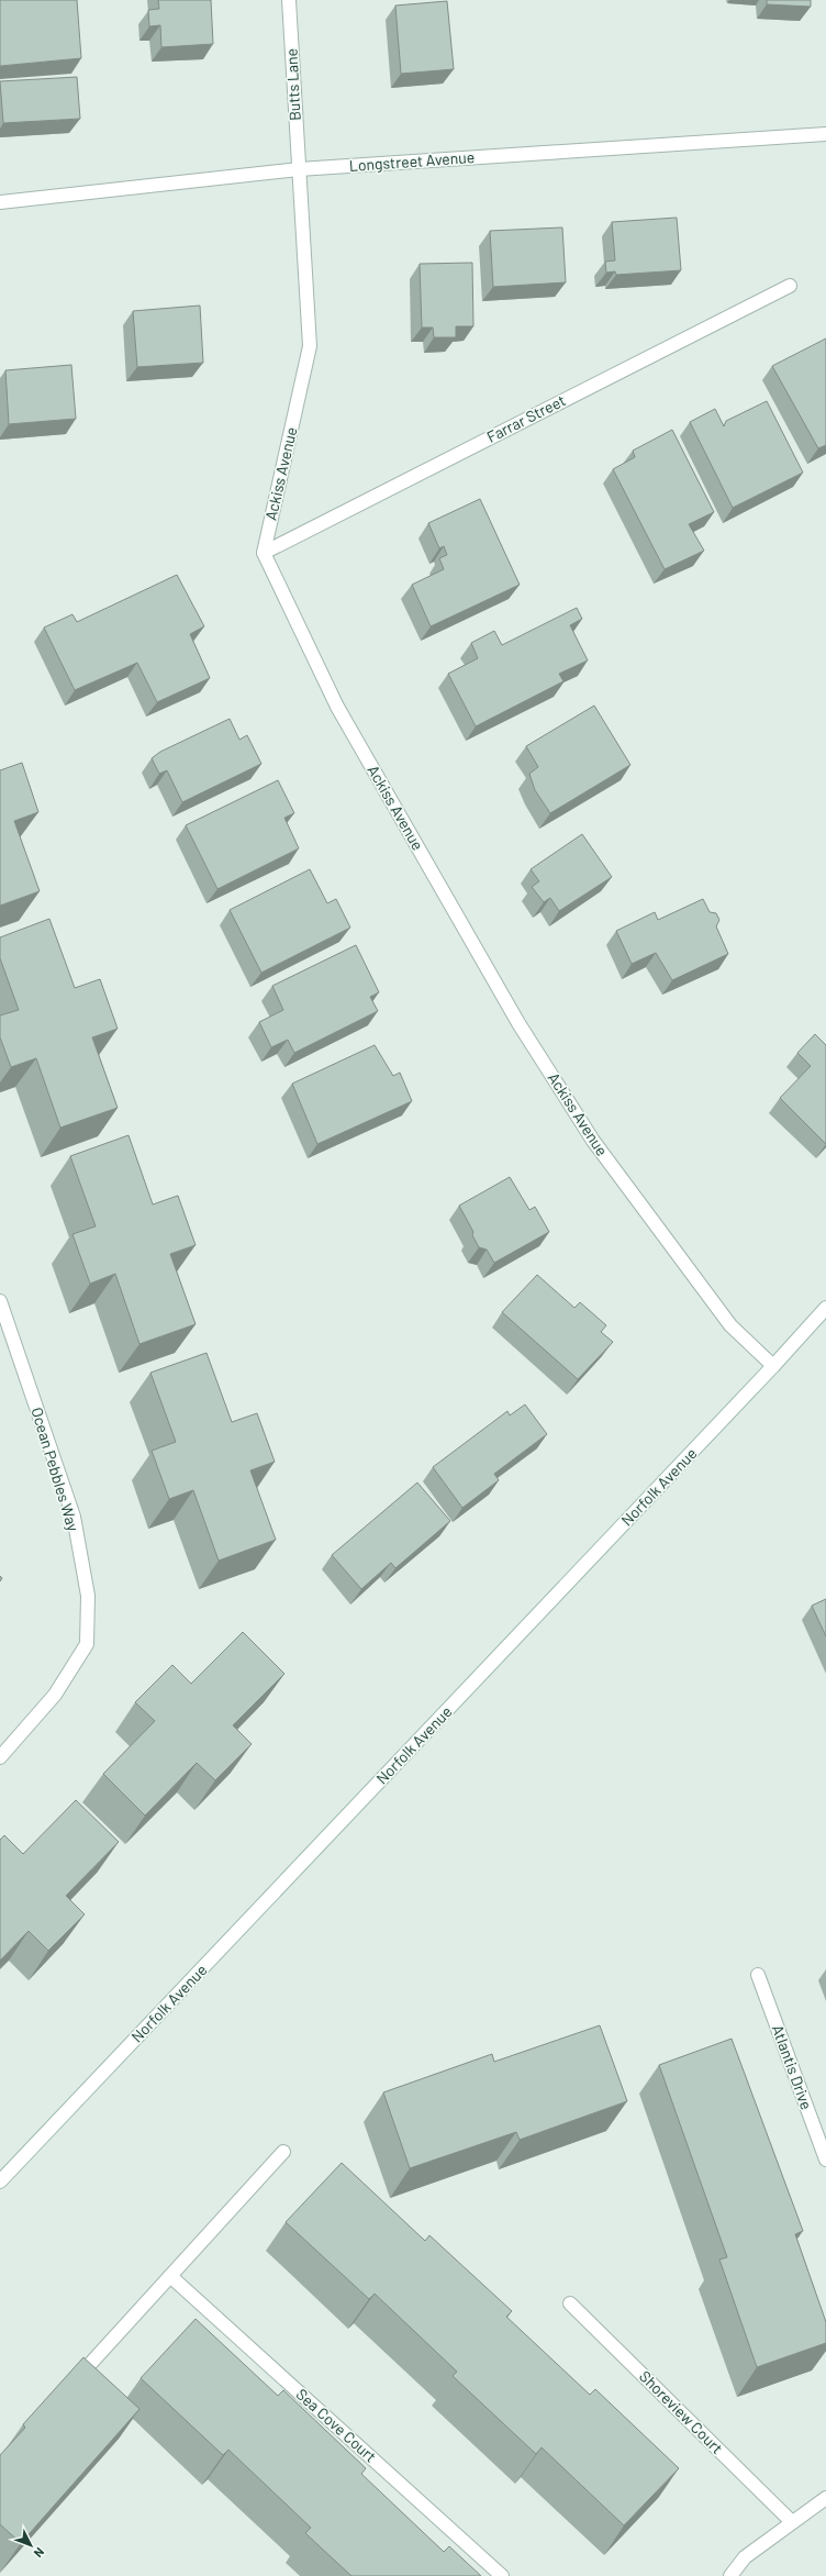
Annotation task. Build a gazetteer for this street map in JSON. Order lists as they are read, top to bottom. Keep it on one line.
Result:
{"streets":{"street":["Butts Lane","Longstreet Avenue","Farrar Street","Ackiss Avenue","Ocean Pebbles Way","Norfolk Avenue","Atlantis Drive","Shoreview Court","Sea Cove Court"]},"crossings":[["Butts Lane","Longstreet Avenue"],["Butts Lane","Ackiss Avenue"],["Longstreet Avenue","Ackiss Avenue"],["Farrar Street","Ackiss Avenue"],["Ackiss Avenue","Norfolk Avenue"]],"north":"bottom right"}
